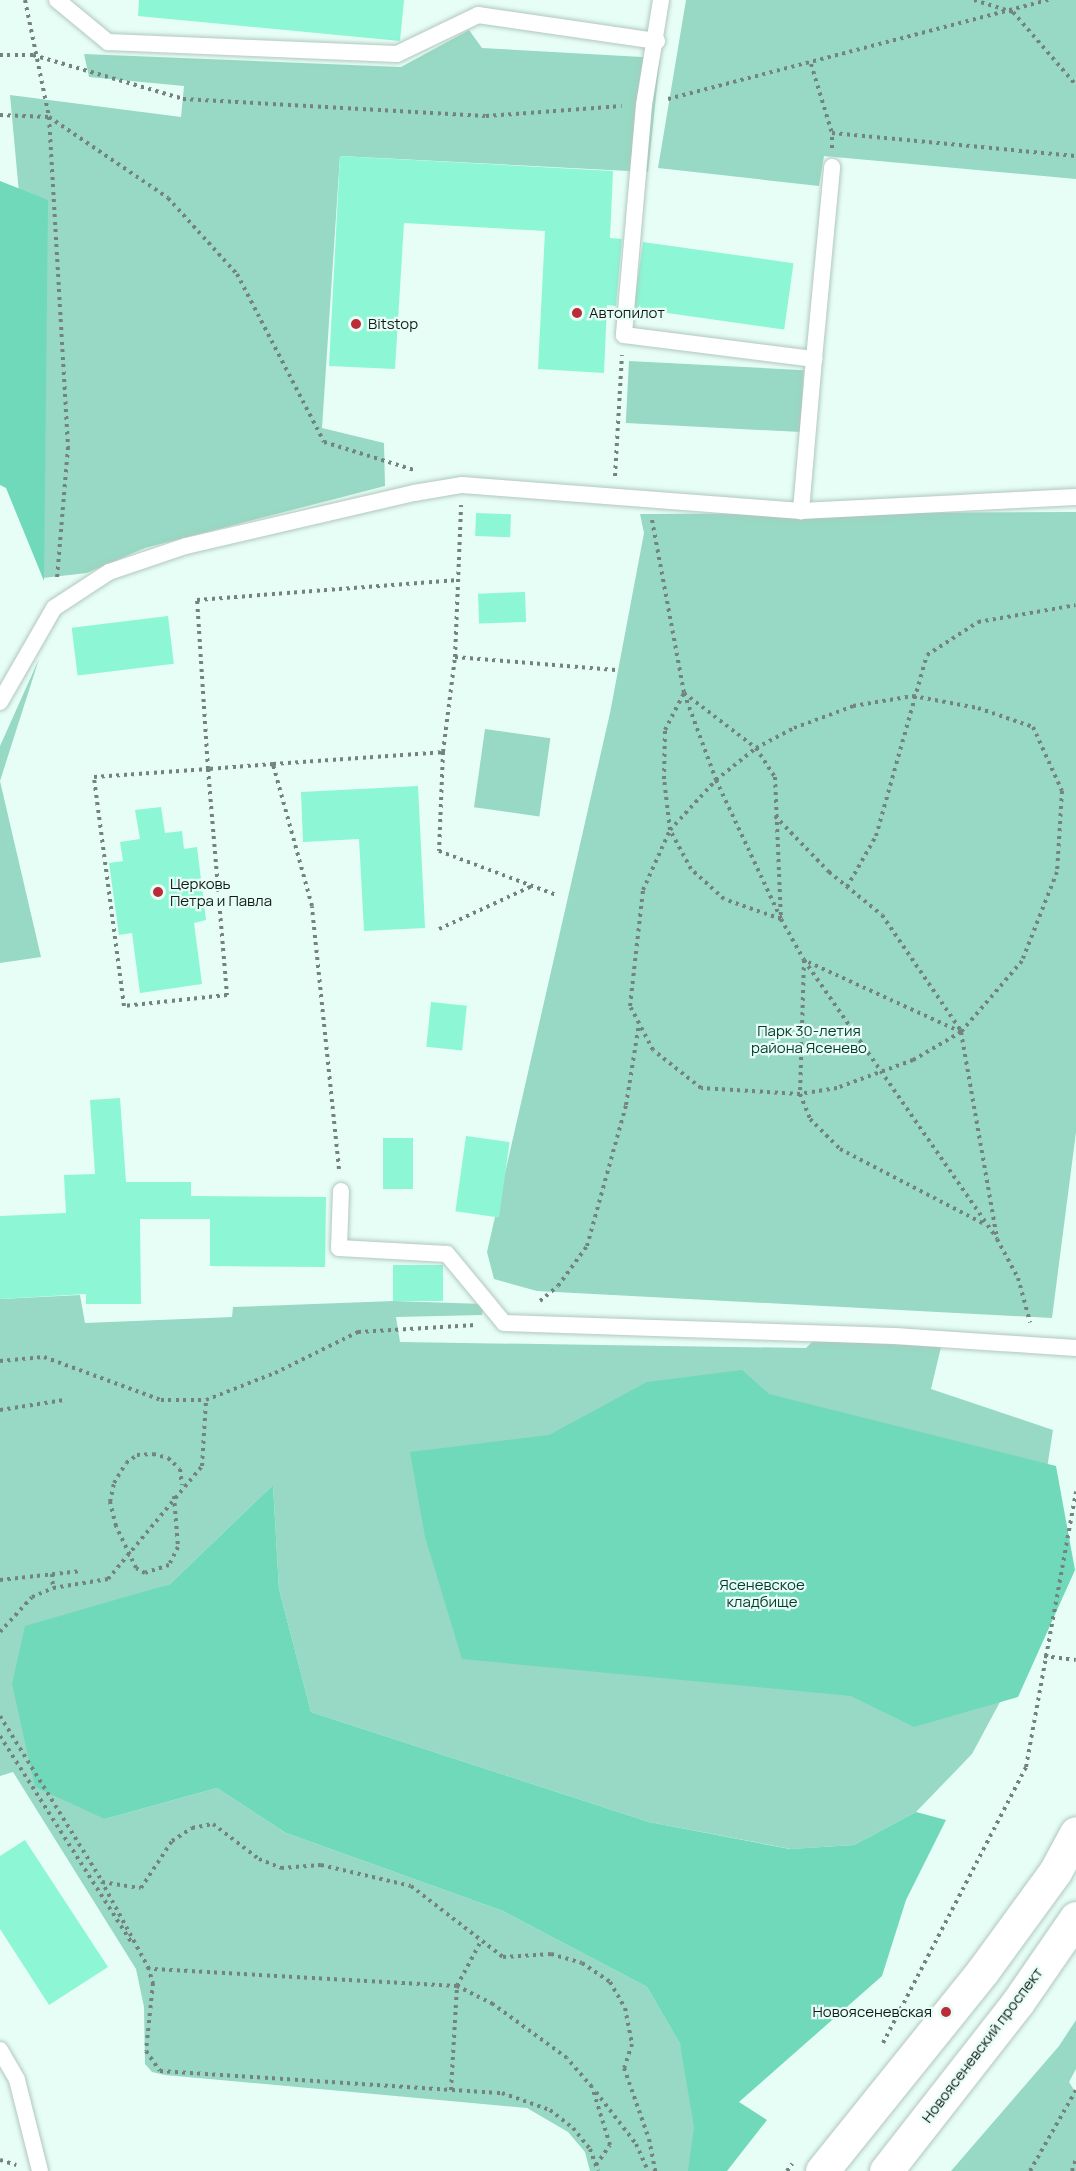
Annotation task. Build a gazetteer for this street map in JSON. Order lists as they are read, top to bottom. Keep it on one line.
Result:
{"streets":{"street":["Новоясеневский проспект"]},"parks":["Парк 30-летия района Ясенево","Ясеневское кладбище"],"places":["Автопилот","Bitstop","Церковь Петра и Павла","Новоясеневская"]}
